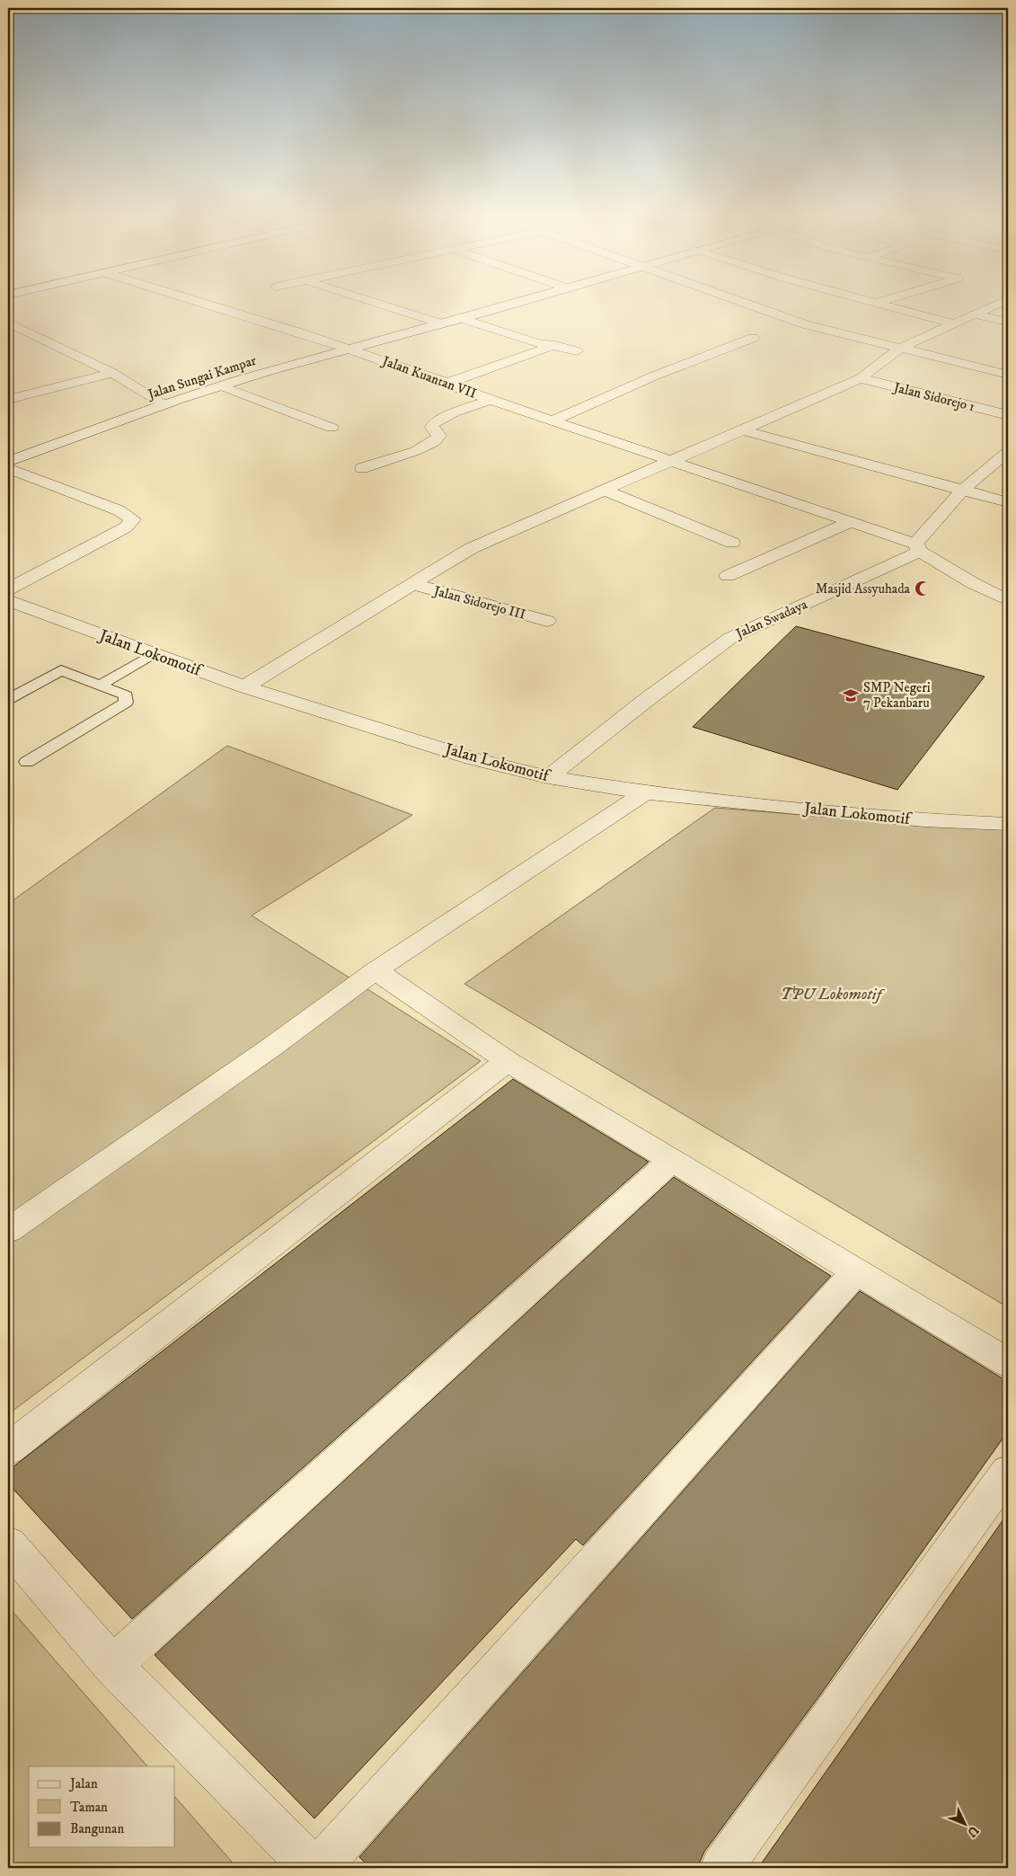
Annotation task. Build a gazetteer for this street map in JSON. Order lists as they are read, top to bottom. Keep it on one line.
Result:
{"streets":{"street":["Jalan Sungai Kampar","Jalan Kuantan VII","Jalan Sidorejo 1","Jalan Sidorejo III","Jalan Swadaya","Jalan Lokomotif"]},"crossings":[["Jalan Sungai Kampar","Jalan Kuantan VII"],["Jalan Kuantan VII","Jalan Swadaya"],["Jalan Swadaya","Jalan Lokomotif"]],"parks":["TPU Lokomotif"],"places":{"mosque":["Masjid Assyuhada"],"school or university":["SMP Negeri 7 Pekanbaru"]},"legend":["Jalan","Taman","Bangunan"],"north":"bottom right"}
